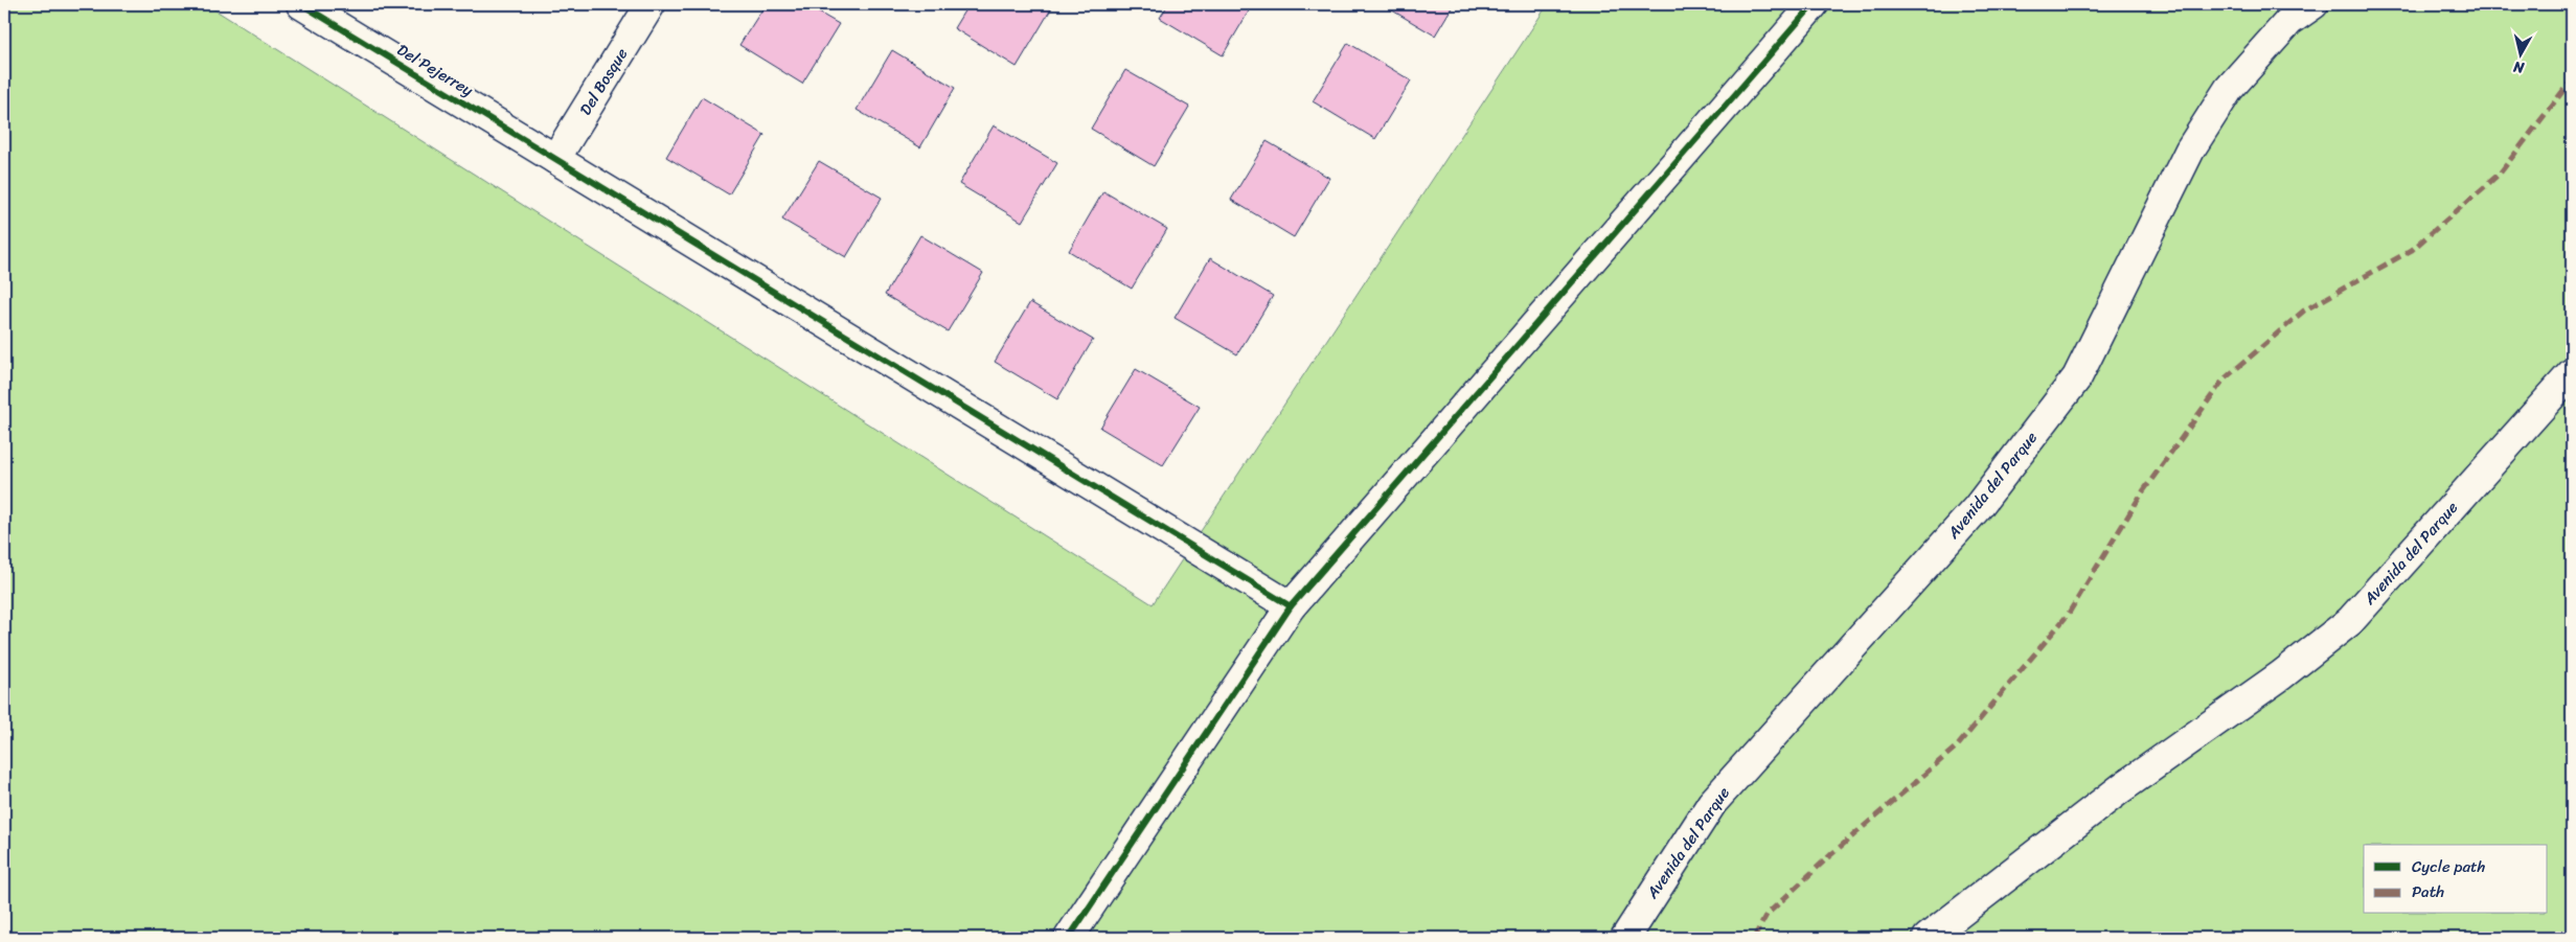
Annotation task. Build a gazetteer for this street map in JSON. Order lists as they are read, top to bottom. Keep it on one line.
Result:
{"streets":{"street":["Del Pejerrey","Del Bosque","Avenida del Parque"]},"crossings":[["Del Pejerrey","Del Bosque"]],"legend":["Cycle path","Path"],"north":"bottom"}
